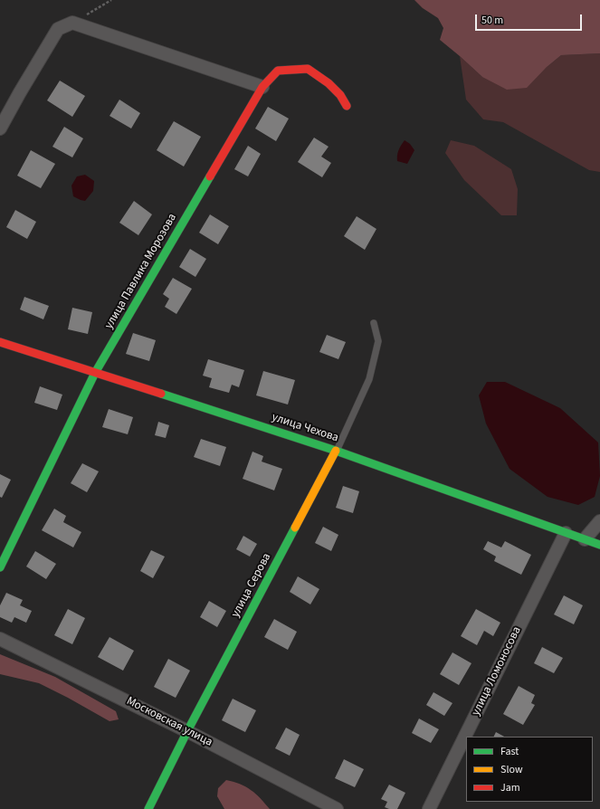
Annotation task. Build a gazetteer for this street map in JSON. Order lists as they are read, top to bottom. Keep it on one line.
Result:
{"streets":{"street":["улица Павлика Морозова","улица Чехова","улица Серова","улица Ломоносова","Московская улица"]},"crossings":[["улица Павлика Морозова","улица Чехова"],["улица Чехова","улица Серова"],["улица Чехова","улица Ломоносова"],["улица Серова","Московская улица"]],"legend":["Fast","Slow","Jam"],"scale_bar":"50 m"}
